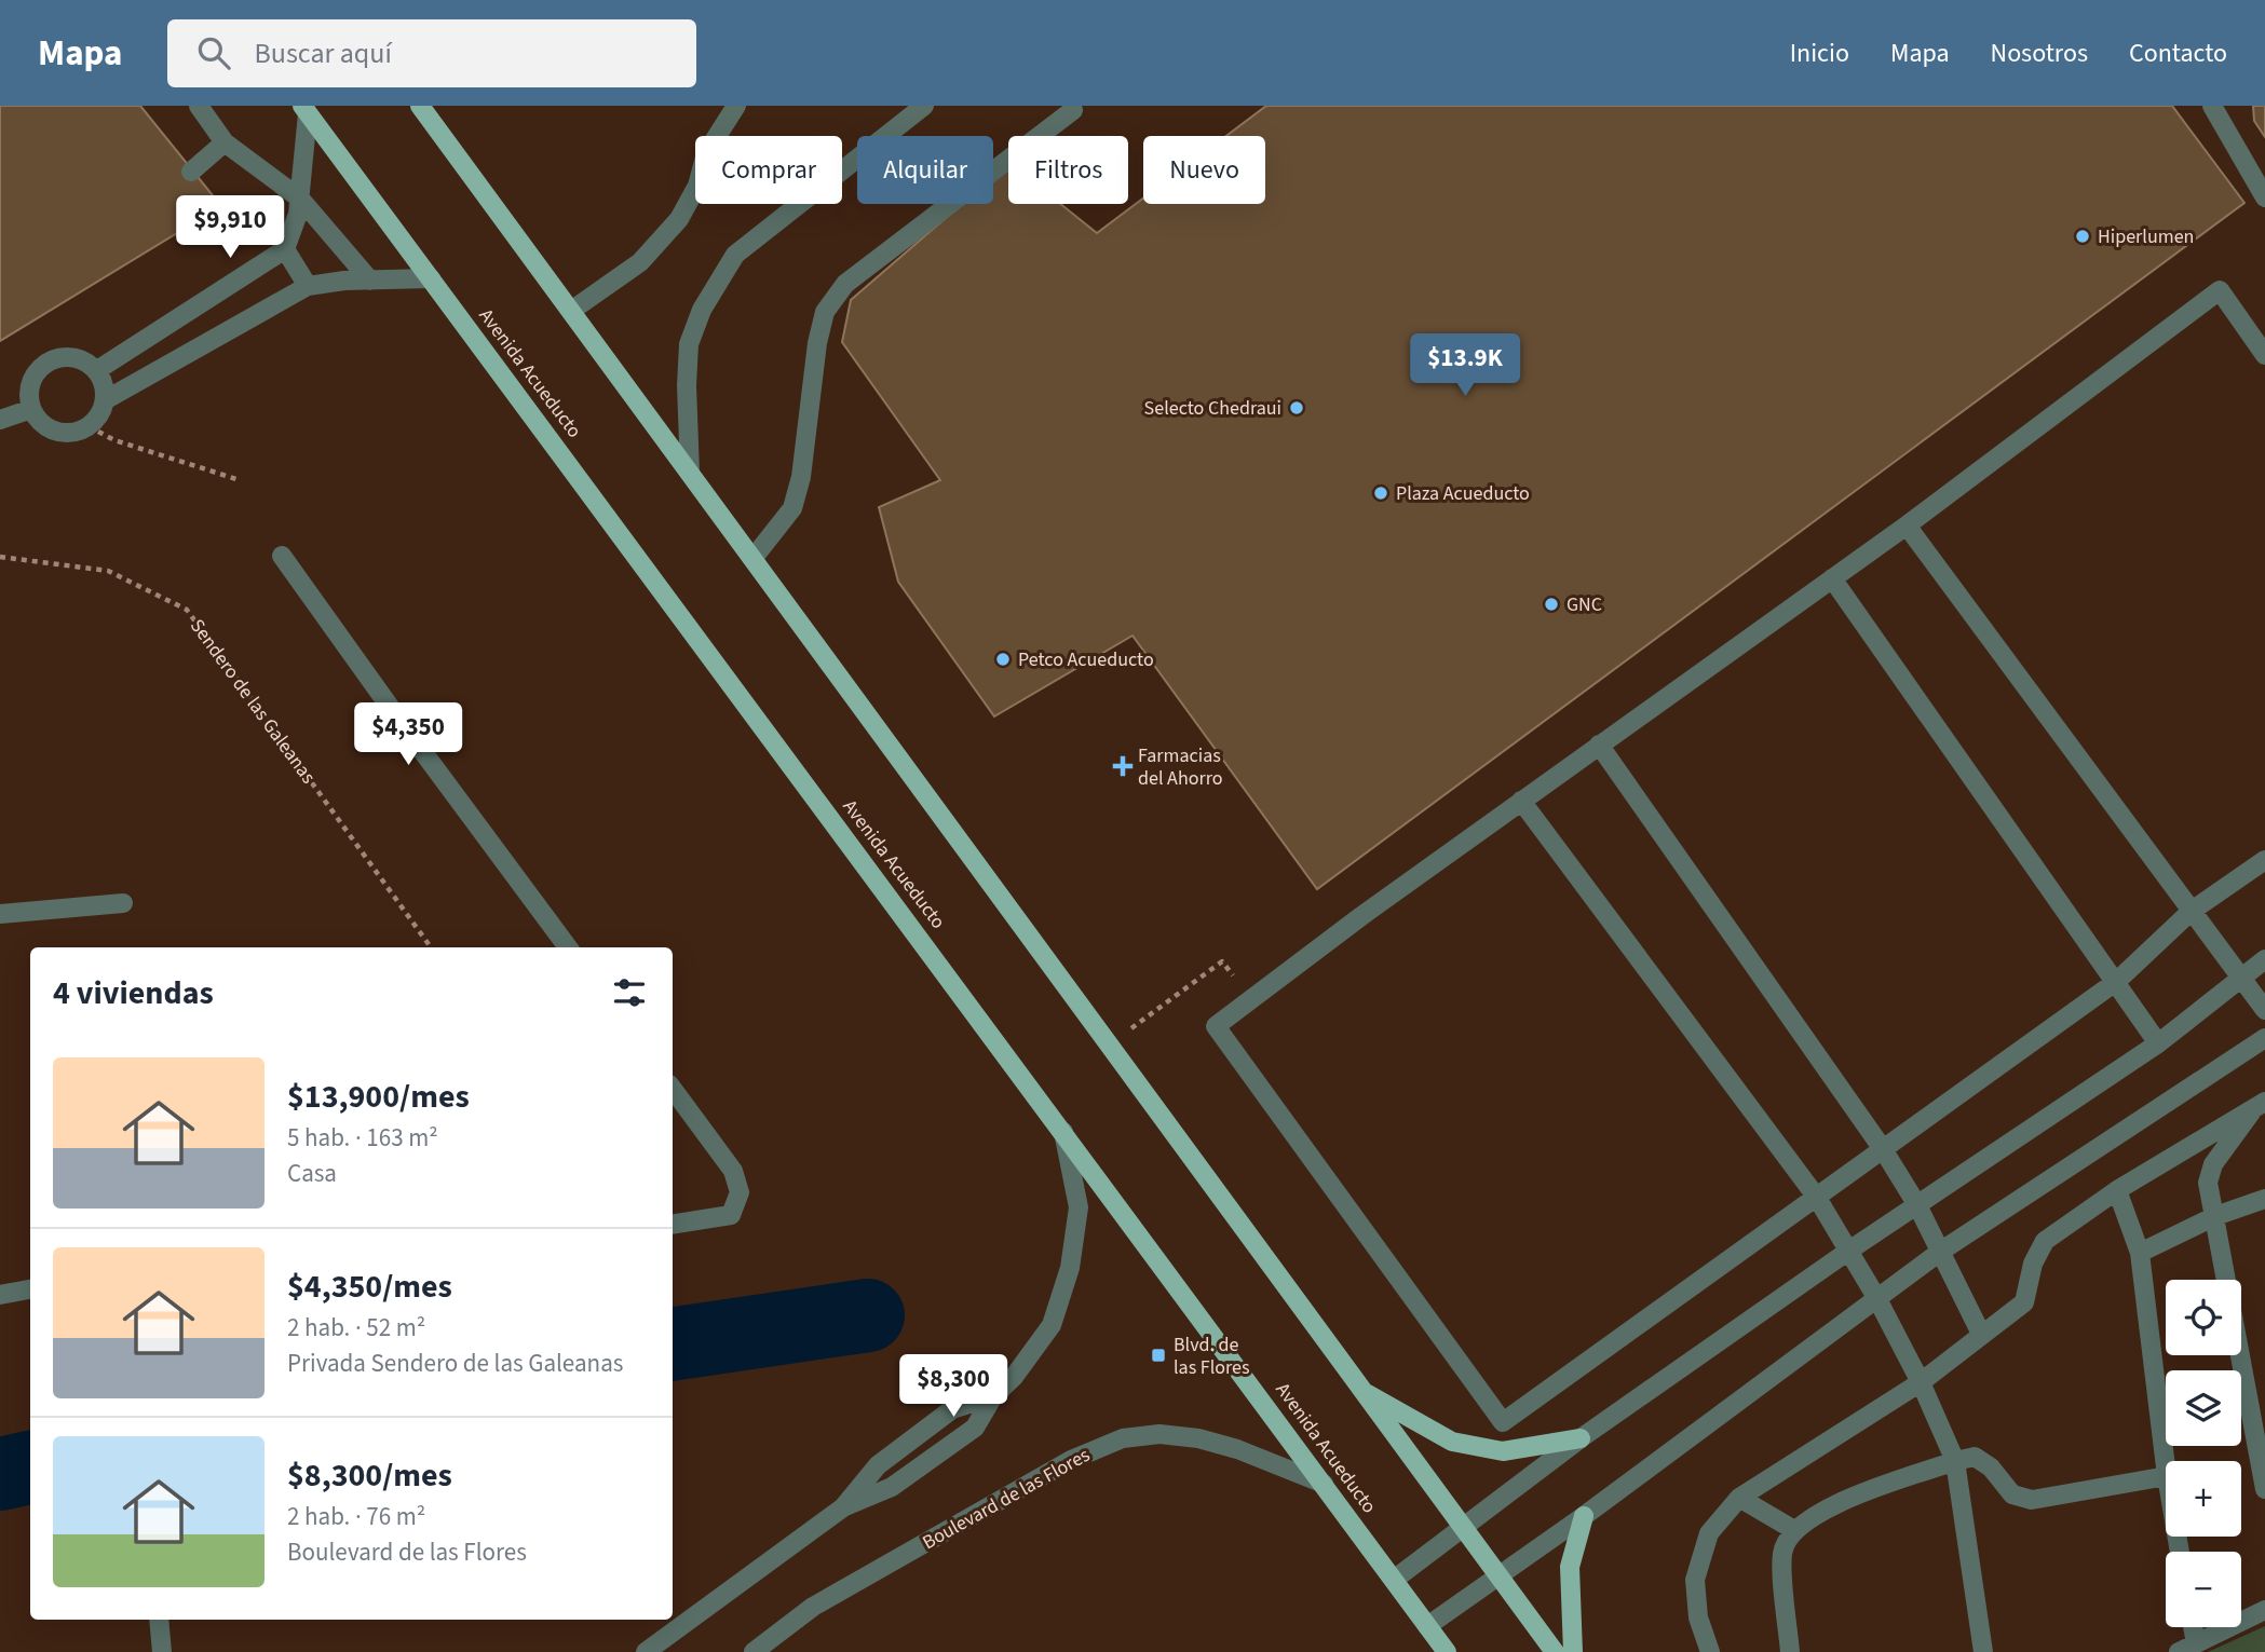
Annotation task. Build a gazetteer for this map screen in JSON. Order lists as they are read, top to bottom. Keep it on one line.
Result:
{"streets":{"main road":["Avenida Acueducto"],"street":["Boulevard de las Flores"],"path":["Sendero de las Galeanas"]},"crossings":[["Avenida Acueducto","Boulevard de las Flores"]],"places":{"other":["Hiperlumen","Selecto Chedraui","Plaza Acueducto","GNC","Petco Acueducto"],"health":["Farmacias del Ahorro"],"transit":["Blvd. de las Flores"]},"page":{"header":"Mapa","search":"Buscar aquí","nav":["Inicio","Mapa","Nosotros","Contacto"],"chip":["Comprar","Alquilar","Filtros","Nuevo"],"price":["$9,910","$13.9K","$4,350","$8,300"],"heading":"4 viviendas","list":[{"name":"$13,900/mes","note":"5 hab. · 163 m² · Casa"},{"name":"$4,350/mes","note":"2 hab. · 52 m² · Privada Sendero de las Galeanas"},{"name":"$8,300/mes","note":"2 hab. · 76 m² · Boulevard de las Flores"}],"map_buttons":["+","−"]}}
